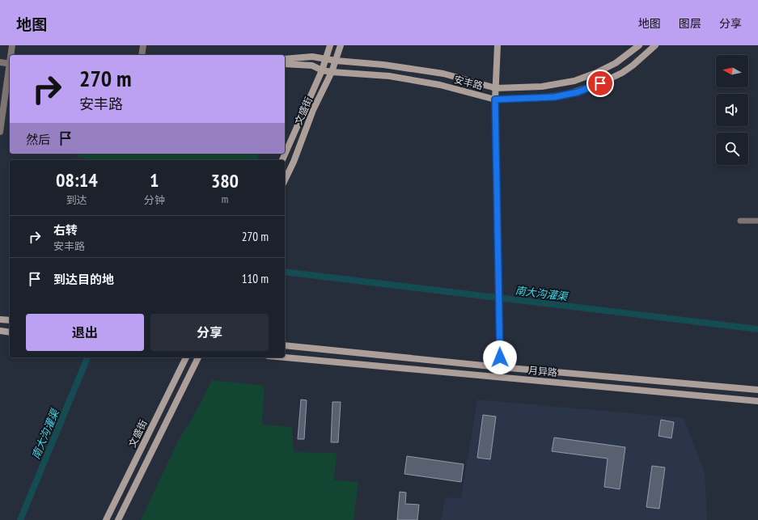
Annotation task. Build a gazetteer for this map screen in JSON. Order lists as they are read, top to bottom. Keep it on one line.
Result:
{"streets":{"main road":["安丰路","文盛街","月异路"]},"crossings":[["安丰路","文盛街"]],"water":["南大沟灌渠"],"north":"left","page":{"header":"地图","nav":["地图","图层","分享"],"turn":["270 m","安丰路"],"then":"然后","eta":["08:14","到达","1","分钟","380","m"],"list":[{"name":"右转","note":"安丰路","value":"270 m"},{"name":"到达目的地","value":"110 m"}],"buttons":["退出","分享"]}}
